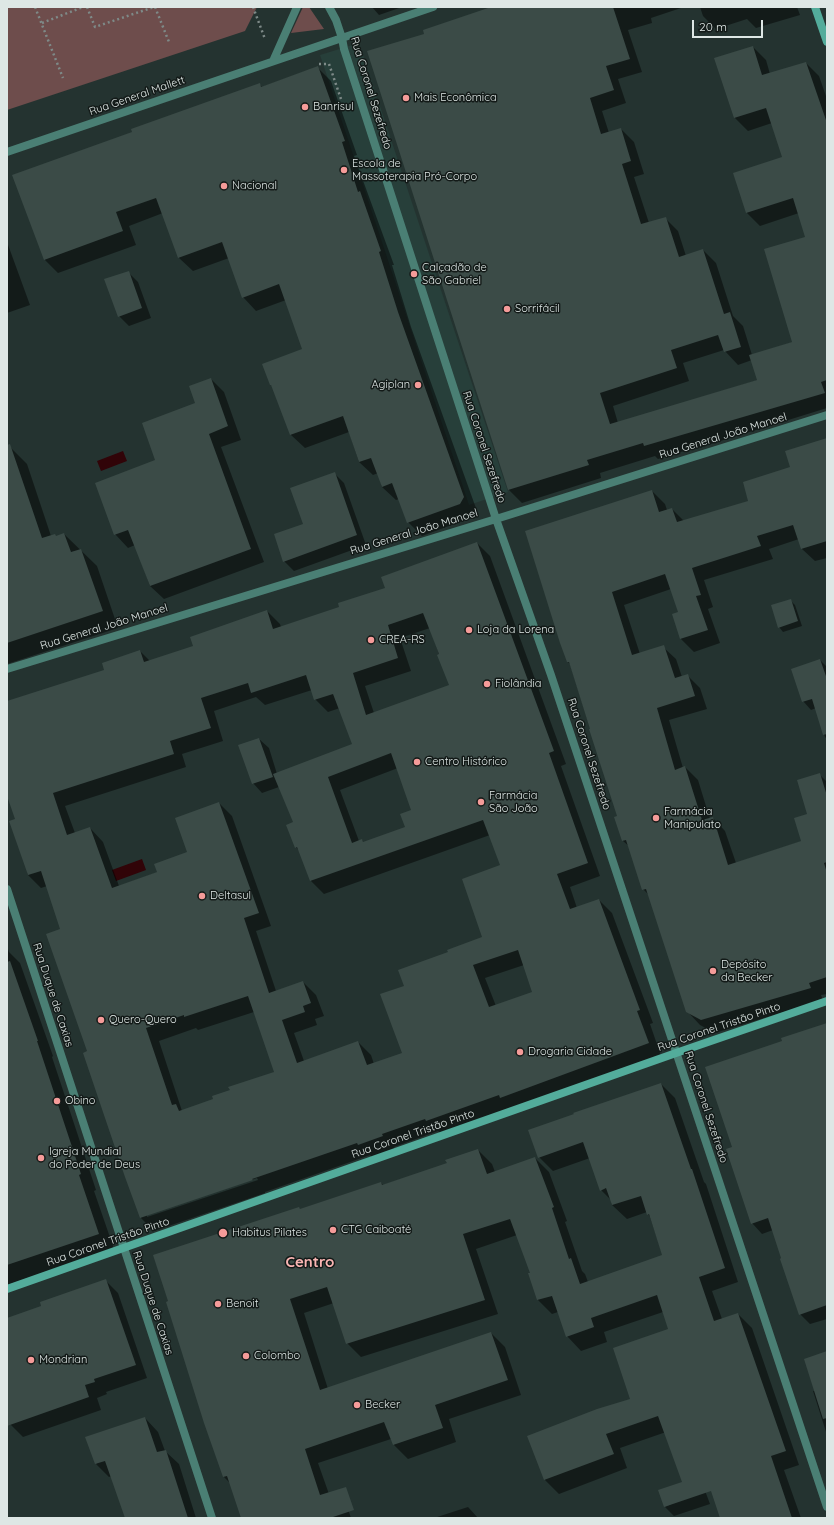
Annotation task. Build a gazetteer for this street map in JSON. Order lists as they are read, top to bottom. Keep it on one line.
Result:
{"streets":{"main road":["Rua Coronel Tristão Pinto"],"street":["Rua Coronel Sezefredo","Rua General Mallett","Rua General João Manoel","Rua Duque de Caxias"]},"crossings":[["Rua Coronel Sezefredo","Rua General Mallett"],["Rua Coronel Sezefredo","Rua General João Manoel"],["Rua Coronel Sezefredo","Rua Coronel Tristão Pinto"],["Rua Duque de Caxias","Rua Coronel Tristão Pinto"]],"districts":["Centro"],"places":["Mais Econômica","Banrisul","Escola de Massoterapia Pró-Corpo","Nacional","Calçadão de São Gabriel","Sorrifácil","Agiplan","Loja da Lorena","CREA-RS","Fiolândia","Centro Histórico","Farmácia São João","Farmácia Manipulato","Deltasul","Depósito da Becker","Quero-Quero","Drogaria Cidade","Obino","Igreja Mundial do Poder de Deus","CTG Caiboaté","Habitus Pilates","Benoit","Colombo","Mondrian","Becker"],"scale_bar":"20 m"}
